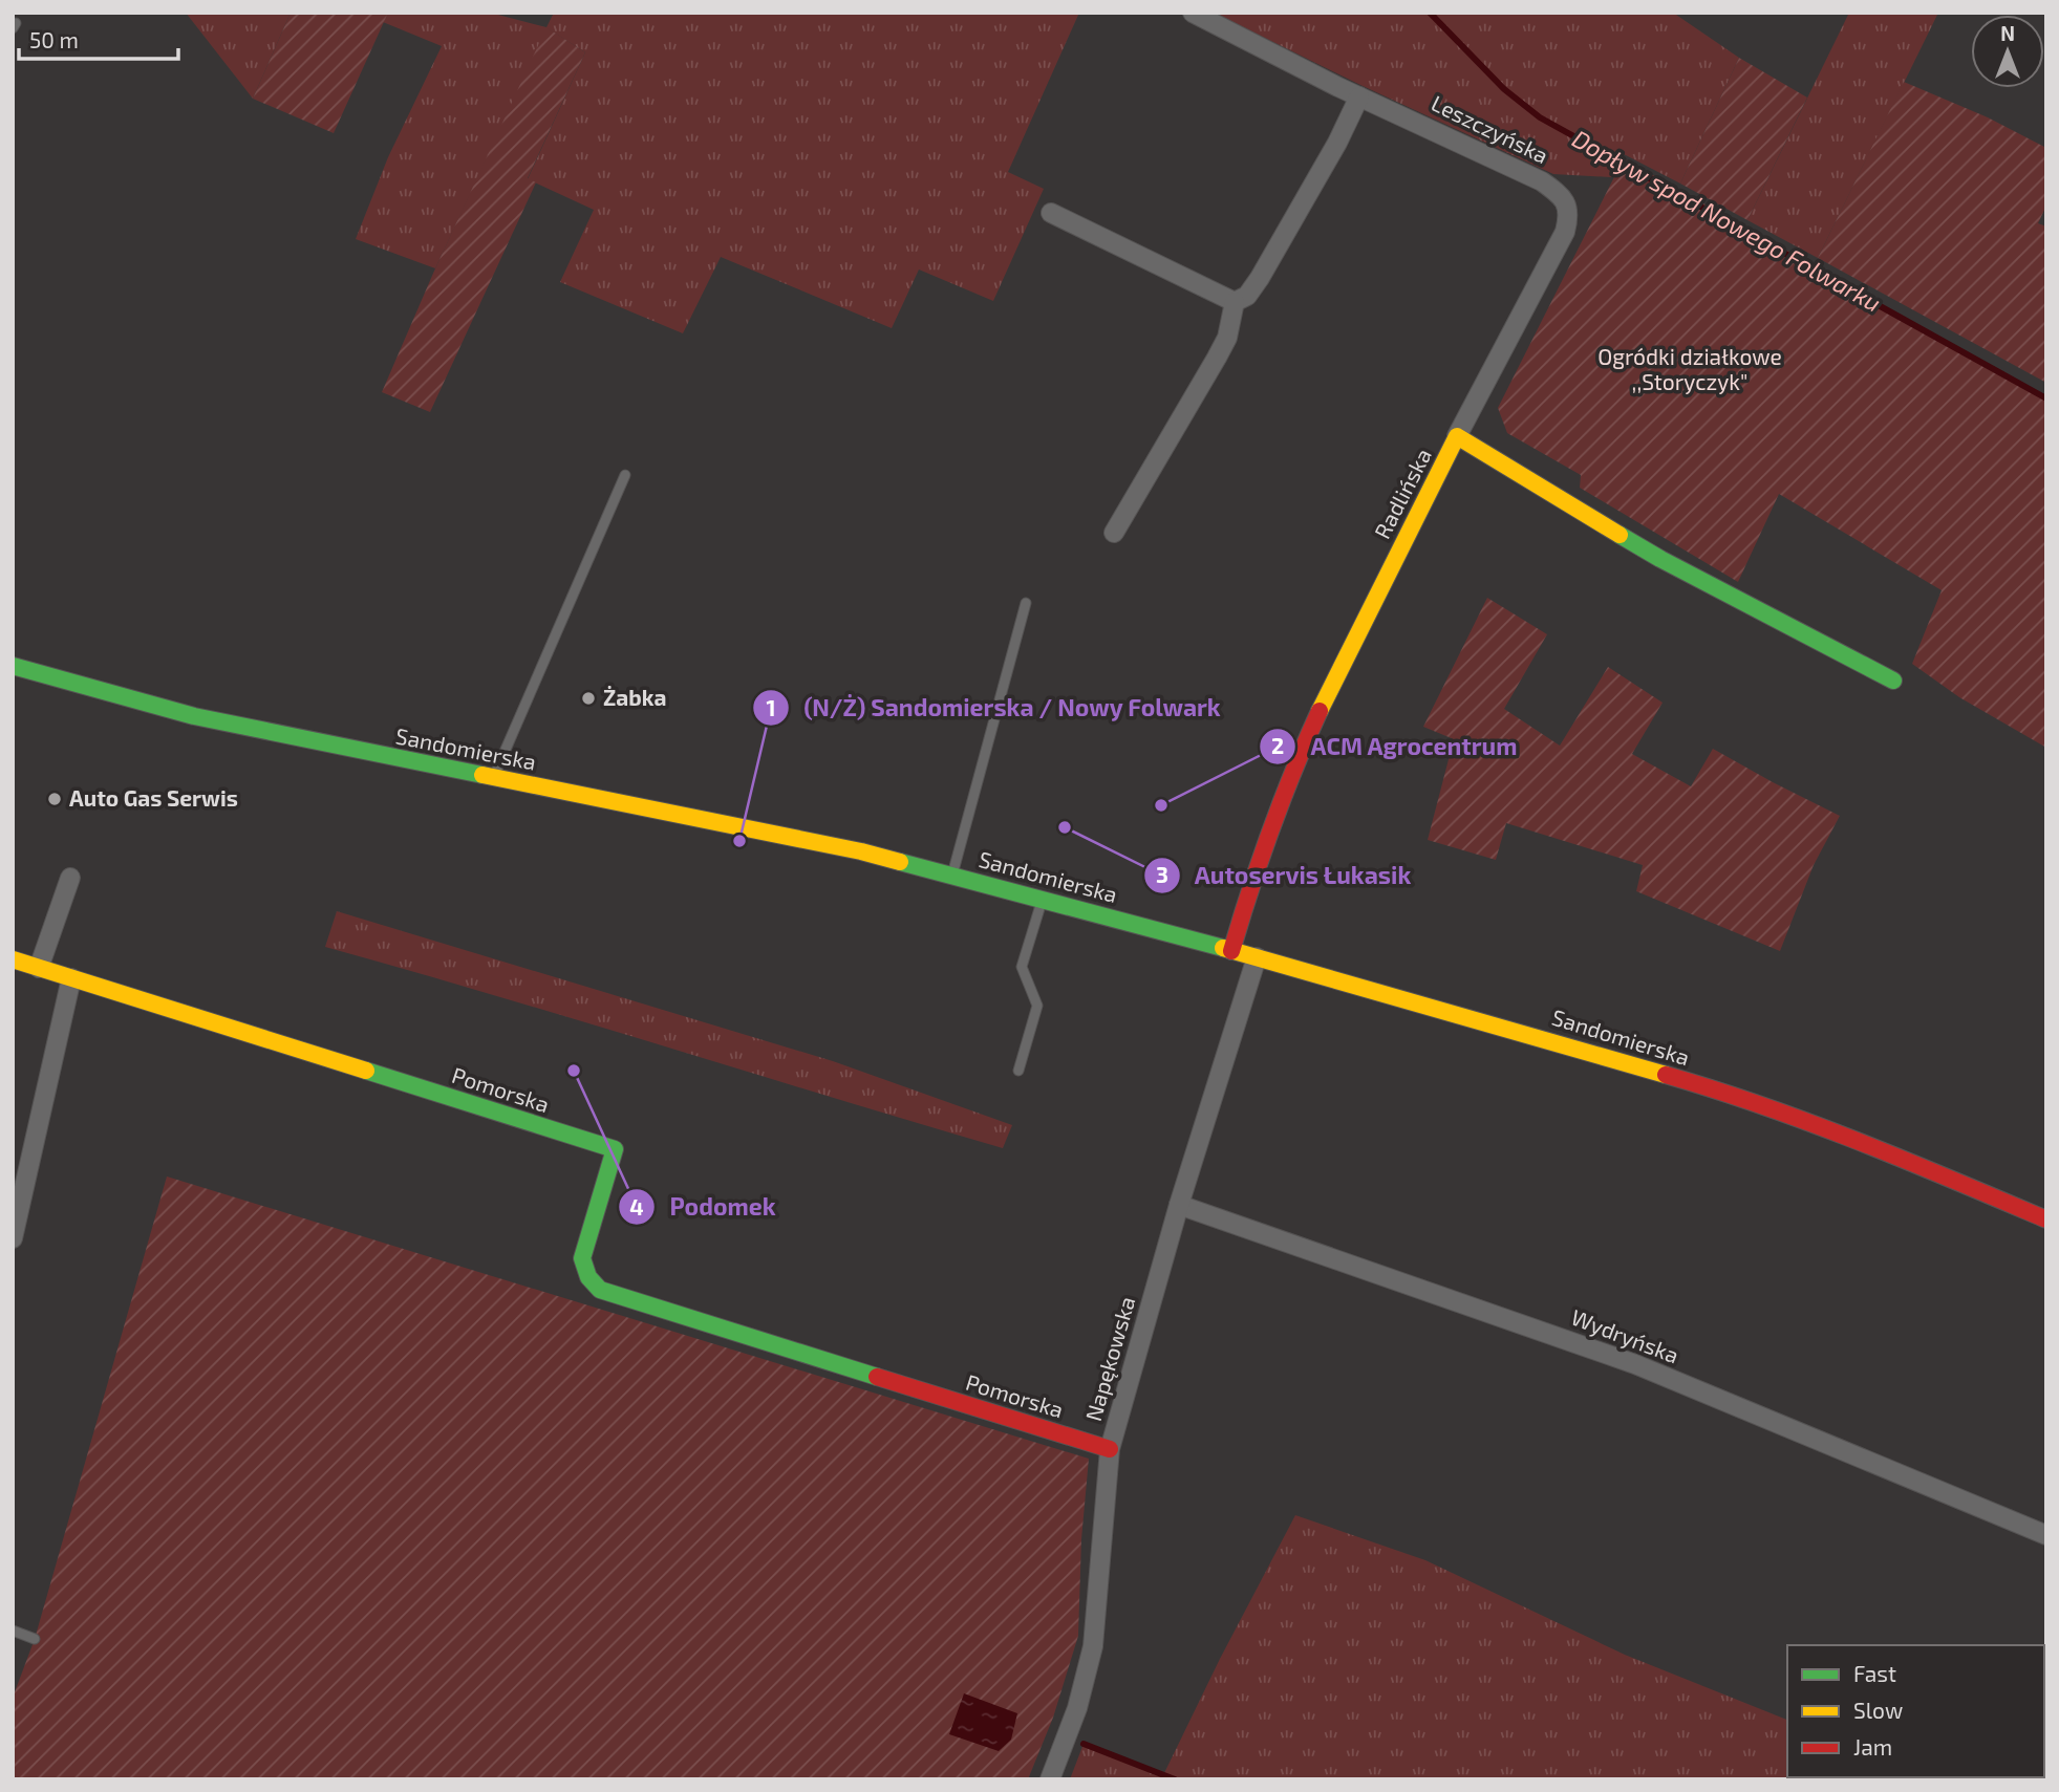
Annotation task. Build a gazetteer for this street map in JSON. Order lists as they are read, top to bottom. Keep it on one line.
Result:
{"streets":{"street":["Leszczyńska","Radlińska","Sandomierska","Pomorska","Wydryńska","Napękowska"]},"crossings":[["Leszczyńska","Radlińska"],["Radlińska","Sandomierska"],["Sandomierska","Napękowska"],["Pomorska","Napękowska"],["Wydryńska","Napękowska"]],"water":["Dopływ spod Nowego Folwarku"],"parks":["Ogródki działkowe ,,Storyczyk\""],"places":["Żabka","Auto Gas Serwis","ACM Agrocentrum","Autoservis Łukasik","(N/Ż) Sandomierska / Nowy Folwark","Podomek"],"legend":["Fast","Slow","Jam"],"scale_bar":"50 m","north":"top"}
